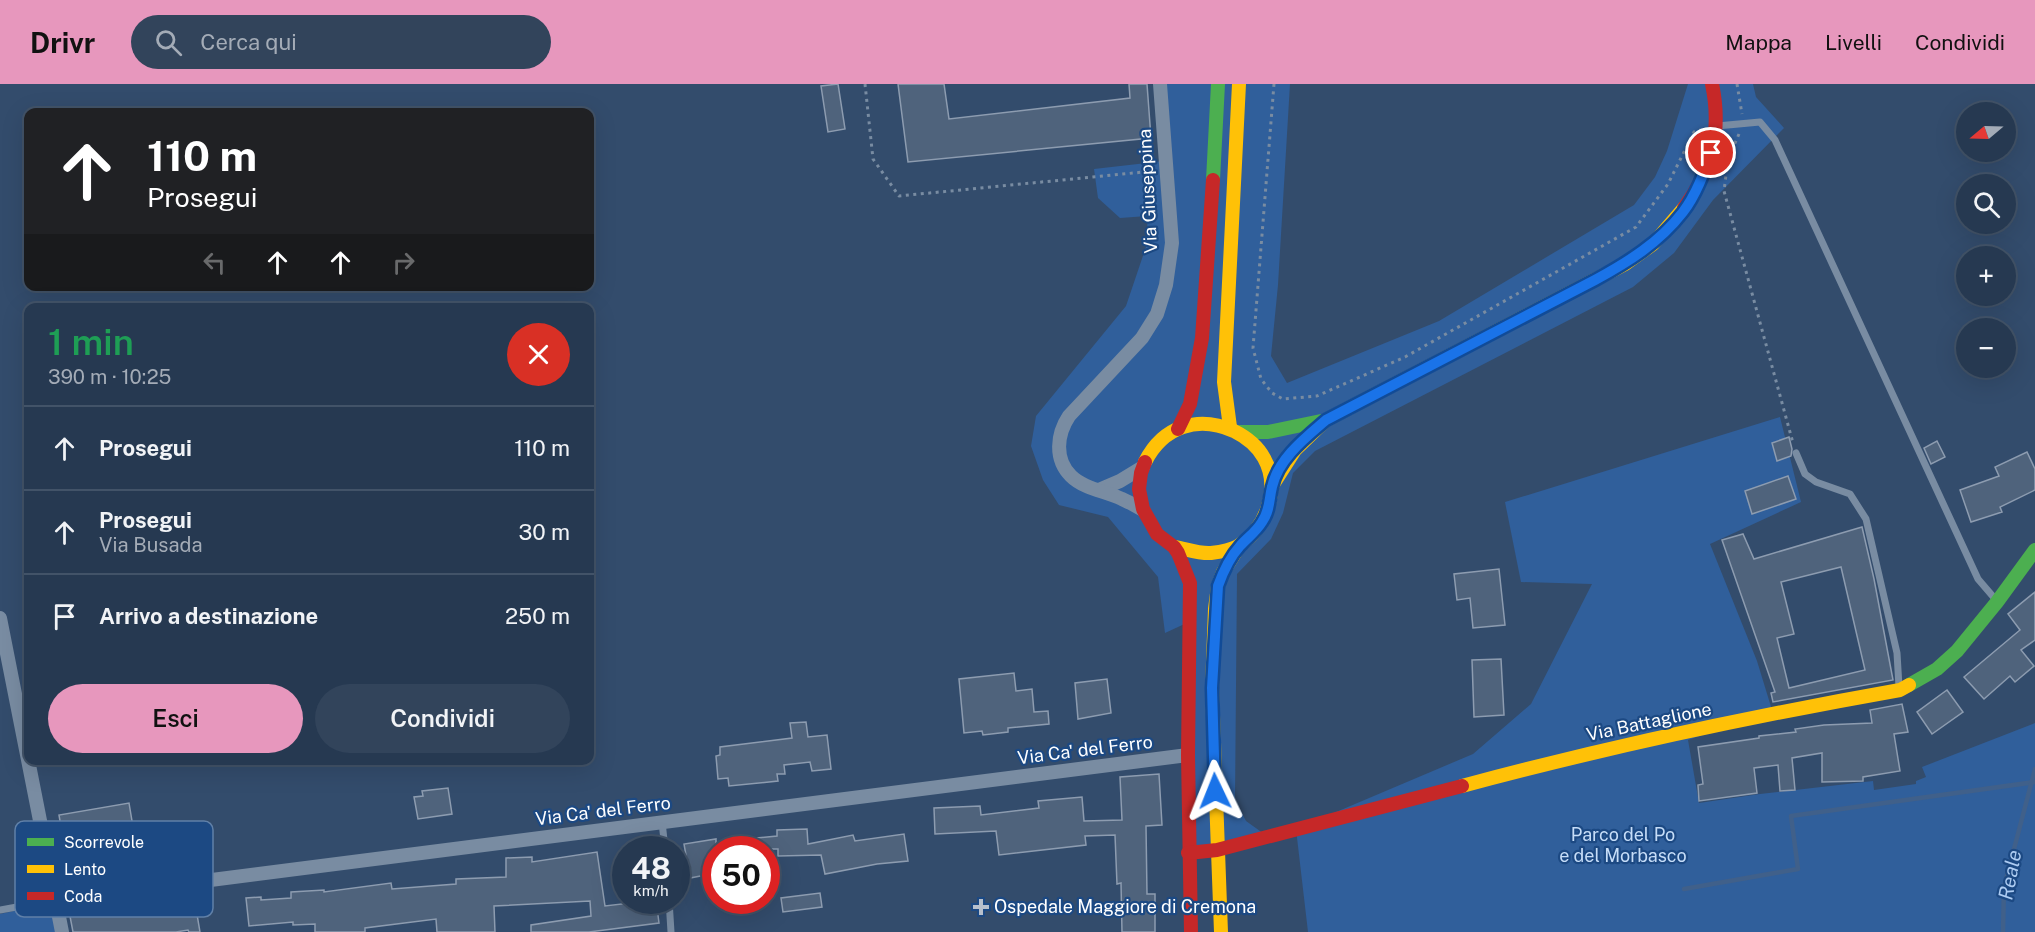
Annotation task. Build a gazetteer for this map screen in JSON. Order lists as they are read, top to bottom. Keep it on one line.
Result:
{"streets":{"main road":["Via Battaglione"],"street":["Via Giuseppina","Via Ca' del Ferro"]},"water":["Reale"],"parks":["Parco del Po e del Morbasco"],"places":{"health":["Ospedale Maggiore di Cremona"]},"legend":["Scorrevole","Lento","Coda"],"north":"left","page":{"header":"Drivr","search":"Cerca qui","nav":["Mappa","Livelli","Condividi"],"map_buttons":["+","−"],"turn":["110 m","Prosegui"],"heading":["1 min","390 m · 10:25"],"list":[{"name":"Prosegui","value":"110 m"},{"name":"Prosegui","note":"Via Busada","value":"30 m"},{"name":"Arrivo a destinazione","value":"250 m"}],"buttons":["Esci","Condividi"],"speed":"48 km/h","limit":"50"}}
